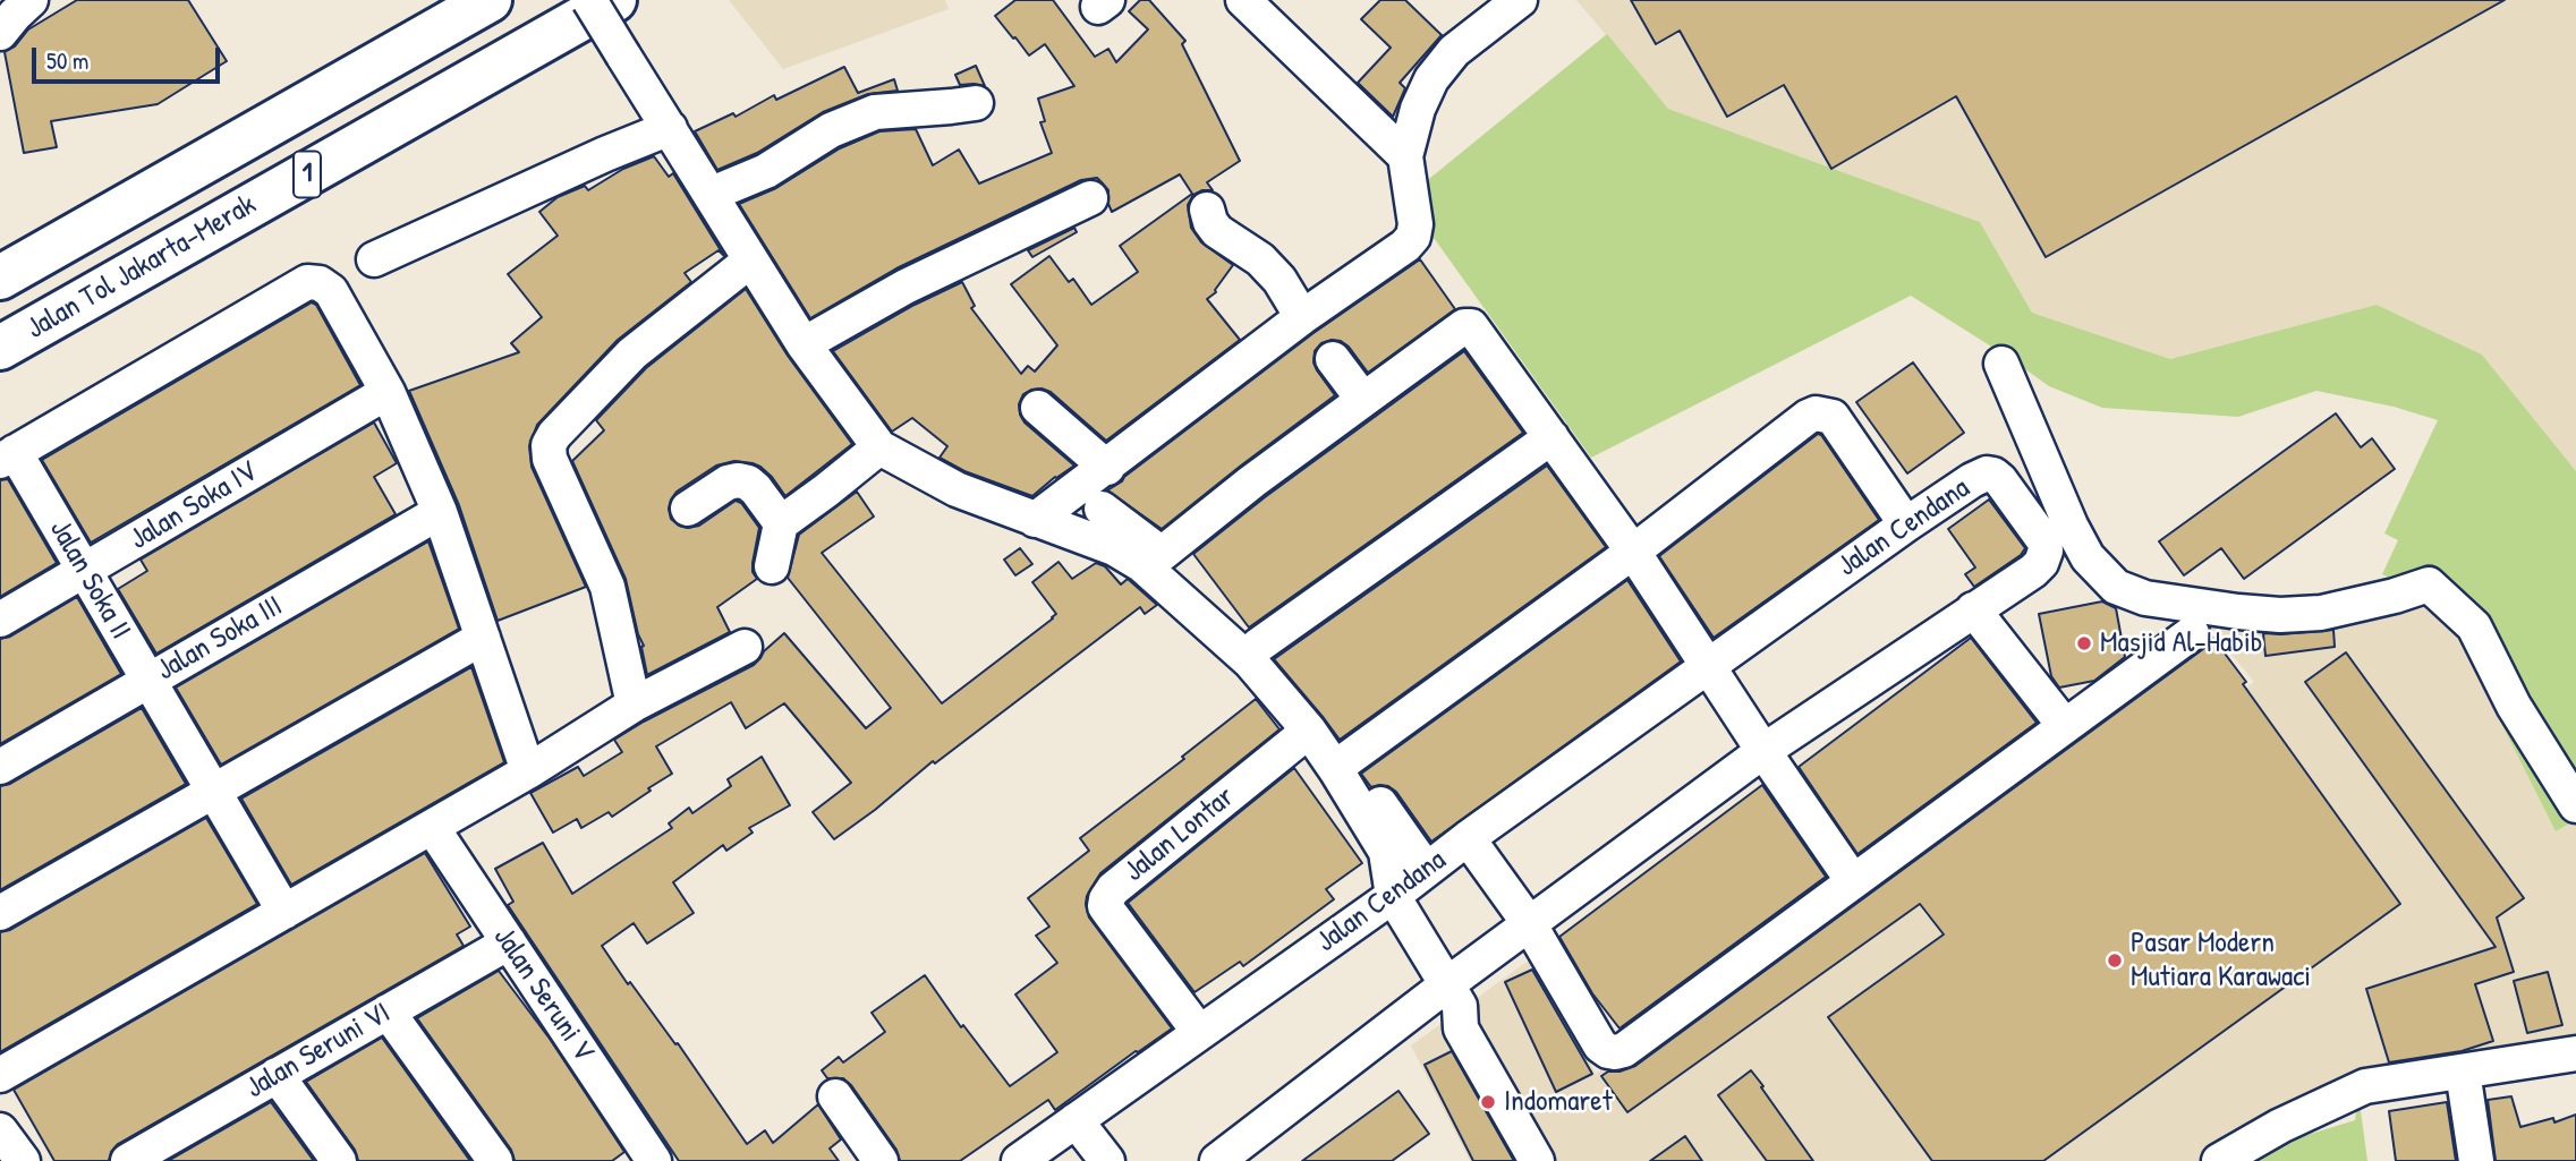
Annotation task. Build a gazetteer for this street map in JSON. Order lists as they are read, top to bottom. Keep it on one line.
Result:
{"streets":{"highway":["1","Jalan Tol Jakarta–Merak"],"street":["Jalan Soka IV","Jalan Cendana","Jalan Soka II","Jalan Soka III","Jalan Lontar","Jalan Seruni V","Jalan Seruni VI"]},"crossings":[["Jalan Soka IV","Jalan Soka II"],["Jalan Cendana","Jalan Lontar"],["Jalan Soka II","Jalan Soka III"],["Jalan Seruni V","Jalan Seruni VI"]],"places":["Masjid Al-Habib","Pasar Modern Mutiara Karawaci","Indomaret"],"scale_bar":"50 m"}
